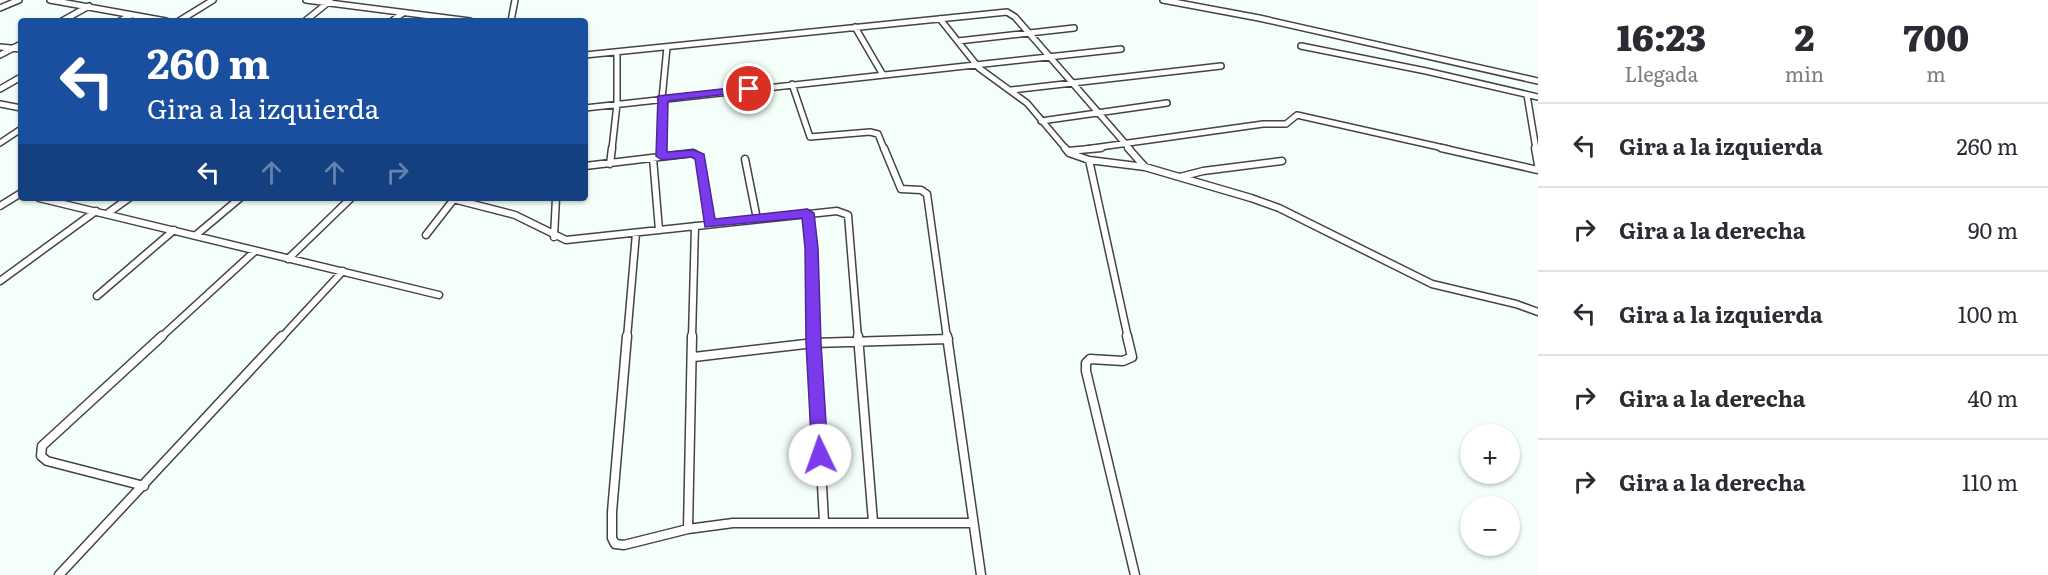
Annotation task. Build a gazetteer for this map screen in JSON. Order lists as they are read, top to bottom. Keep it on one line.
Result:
{"page":{"eta":["16:23","Llegada","2","min","700","m"],"turn":["260 m","Gira a la izquierda"],"list":[{"name":"Gira a la izquierda","value":"260 m"},{"name":"Gira a la derecha","value":"90 m"},{"name":"Gira a la izquierda","value":"100 m"},{"name":"Gira a la derecha","value":"40 m"},{"name":"Gira a la derecha","value":"110 m"}],"map_buttons":["+","−"]}}
